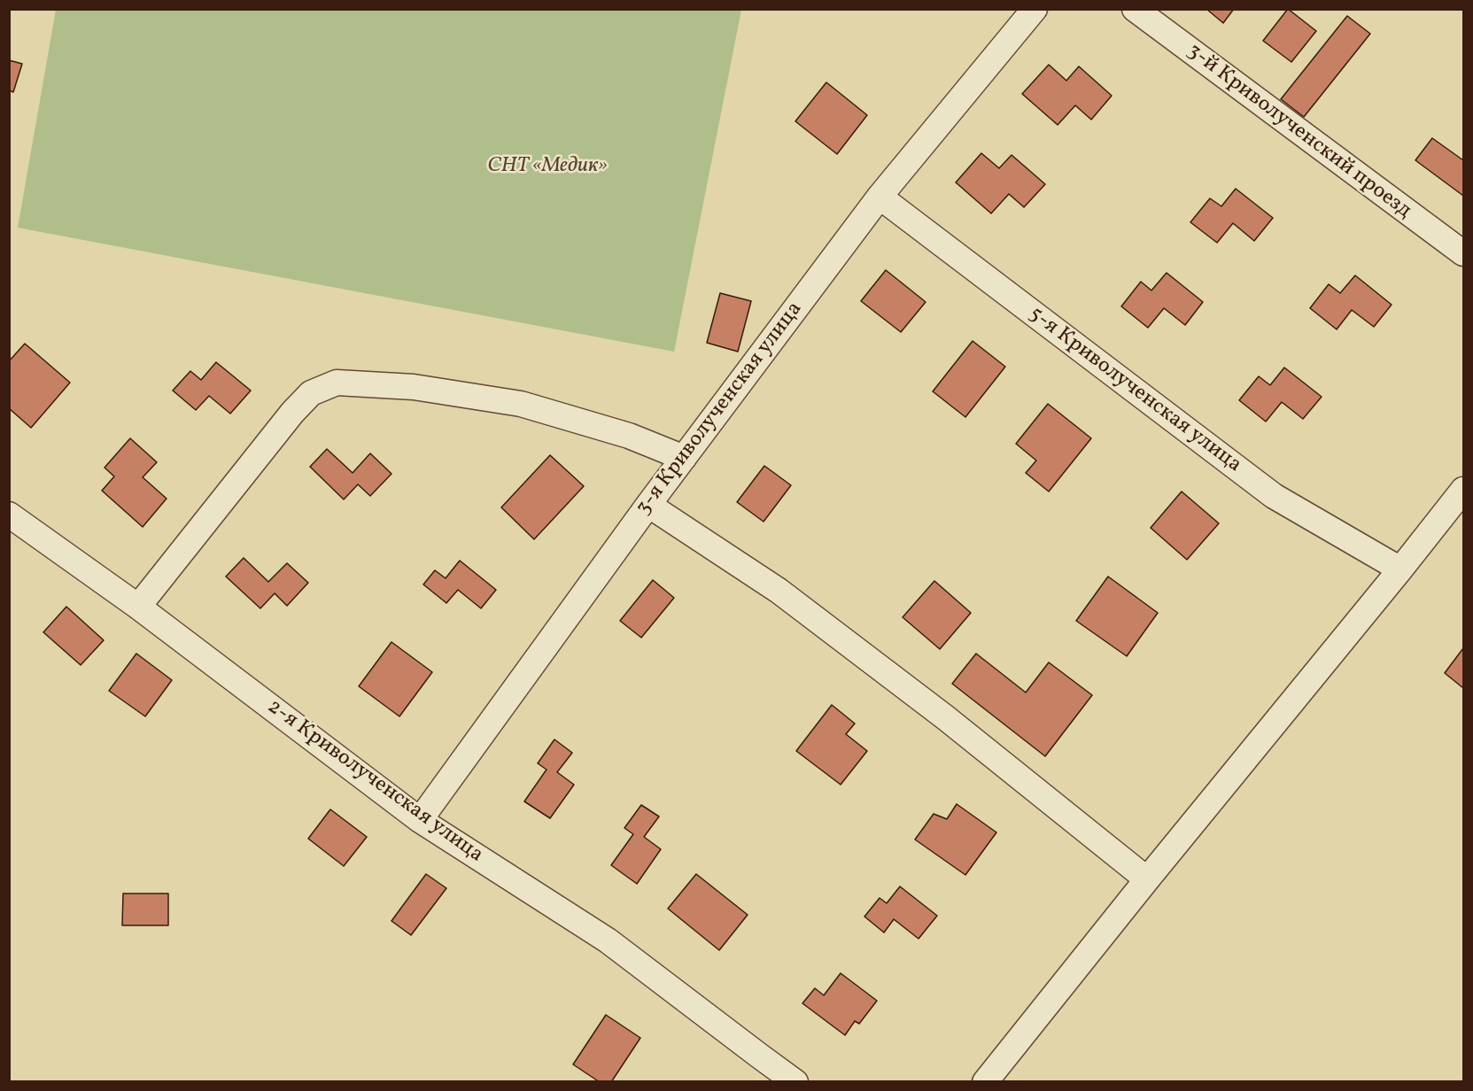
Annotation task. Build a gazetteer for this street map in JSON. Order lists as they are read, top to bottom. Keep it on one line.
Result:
{"streets":{"street":["3-й Криволученский проезд","5-я Криволученская улица","3-я Криволученская улица","2-я Криволученская улица"]},"crossings":[["5-я Криволученская улица","3-я Криволученская улица"],["3-я Криволученская улица","2-я Криволученская улица"]],"parks":["СНТ «Медик»"]}
